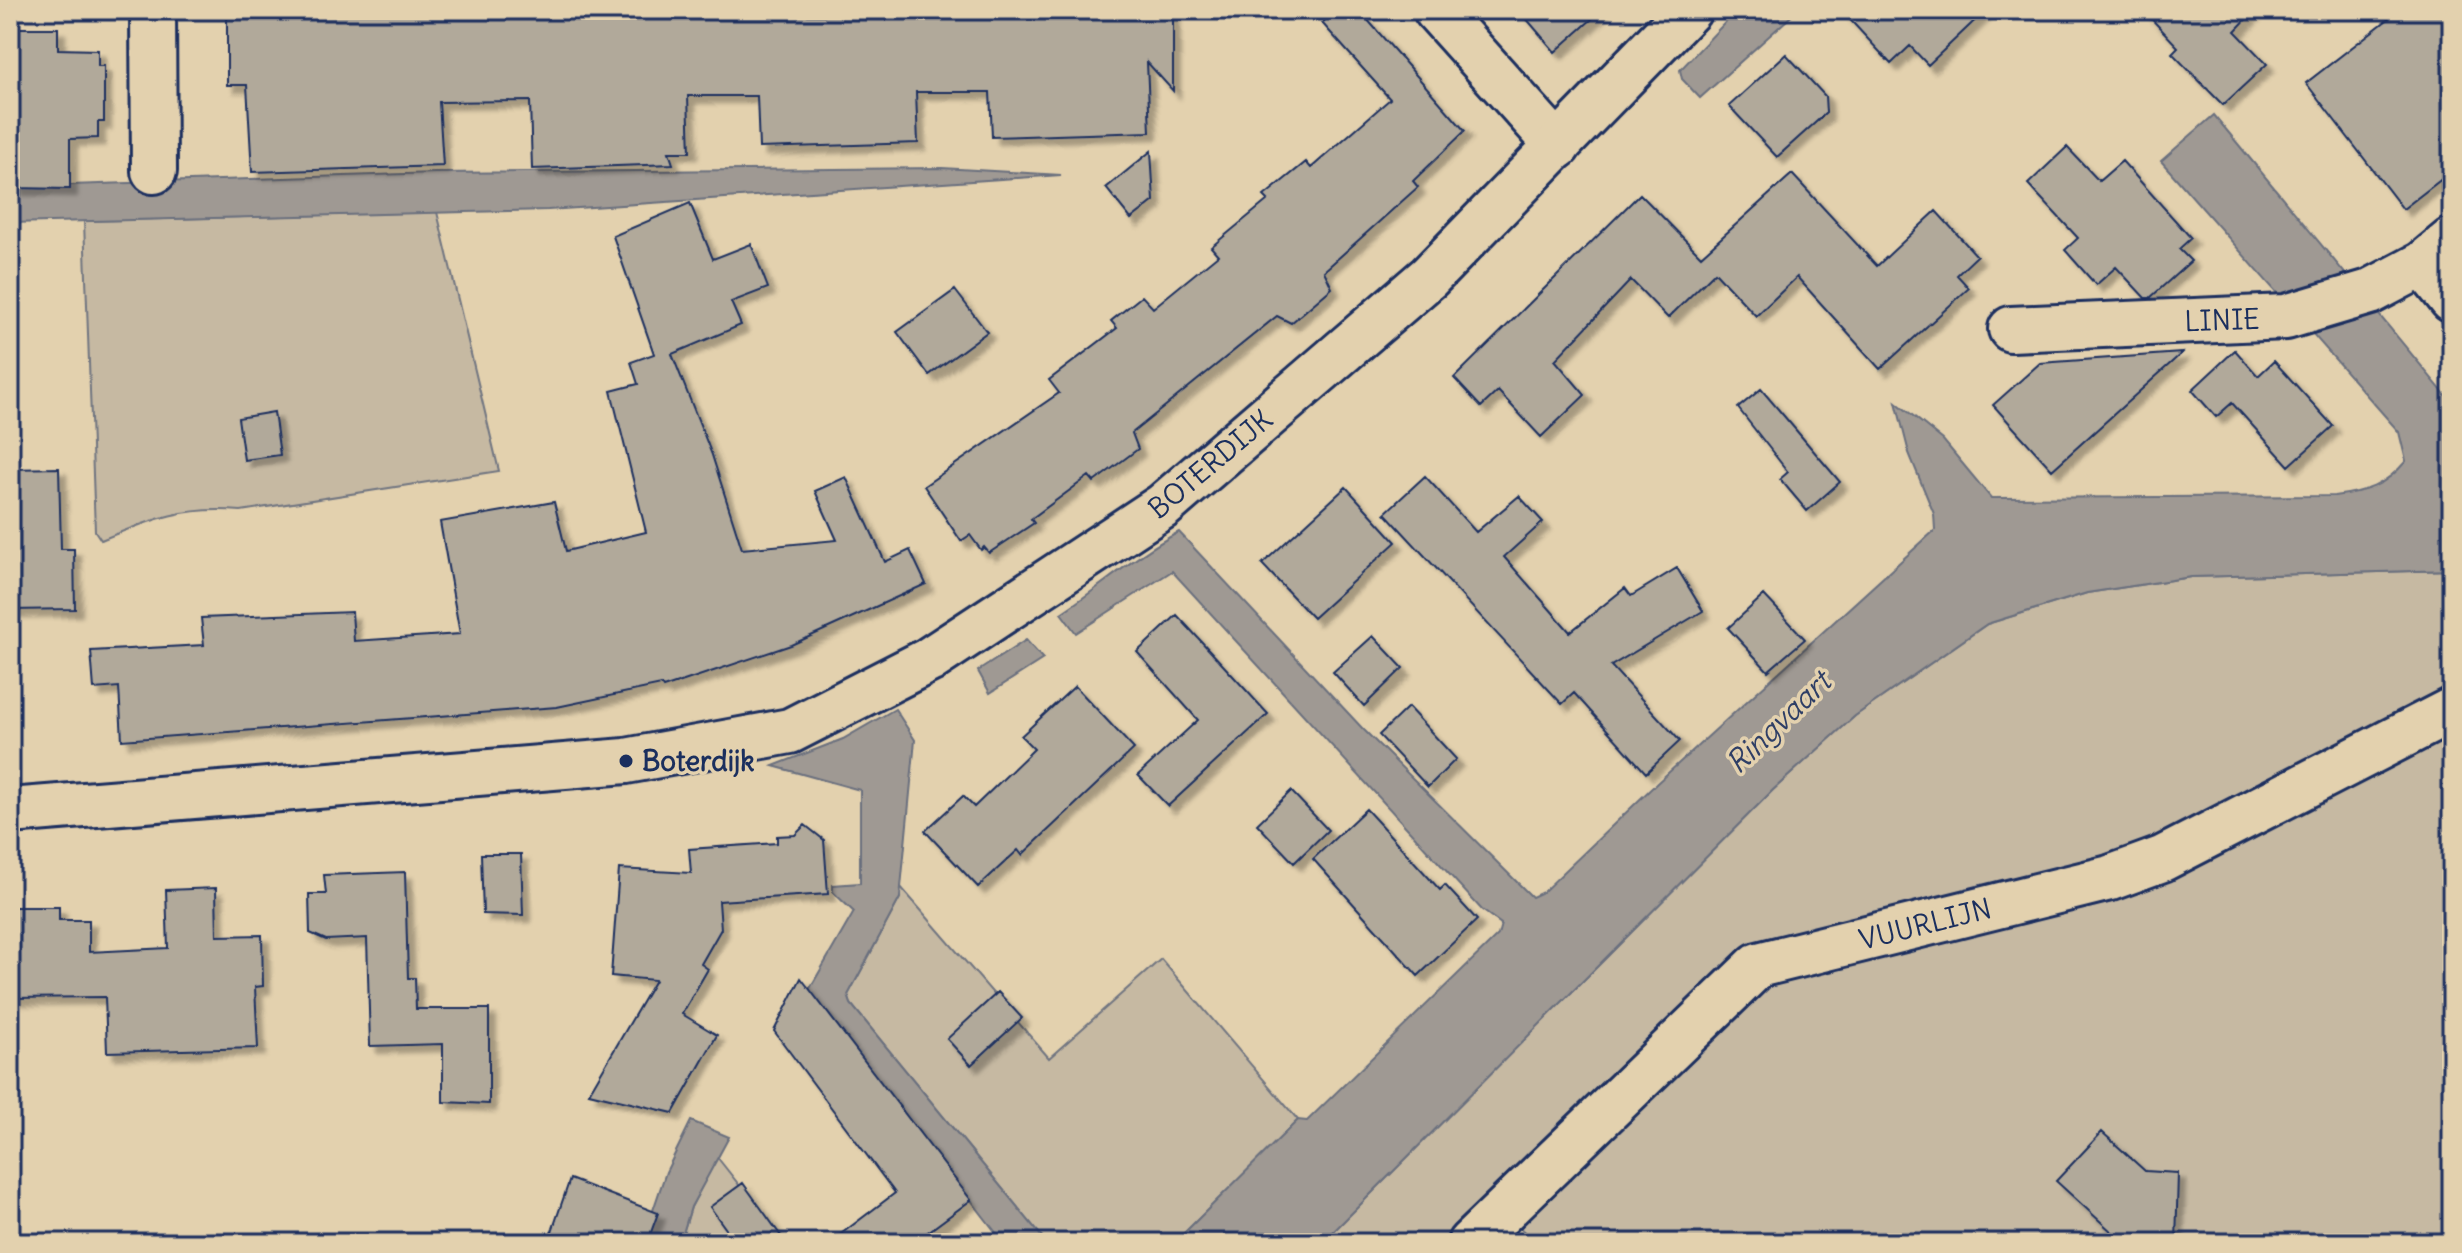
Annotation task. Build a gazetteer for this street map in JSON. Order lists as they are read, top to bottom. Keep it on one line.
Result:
{"streets":{"street":["LINIE","BOTERDIJK","VUURLIJN"]},"water":["Ringvaart"],"places":["Boterdijk"]}
